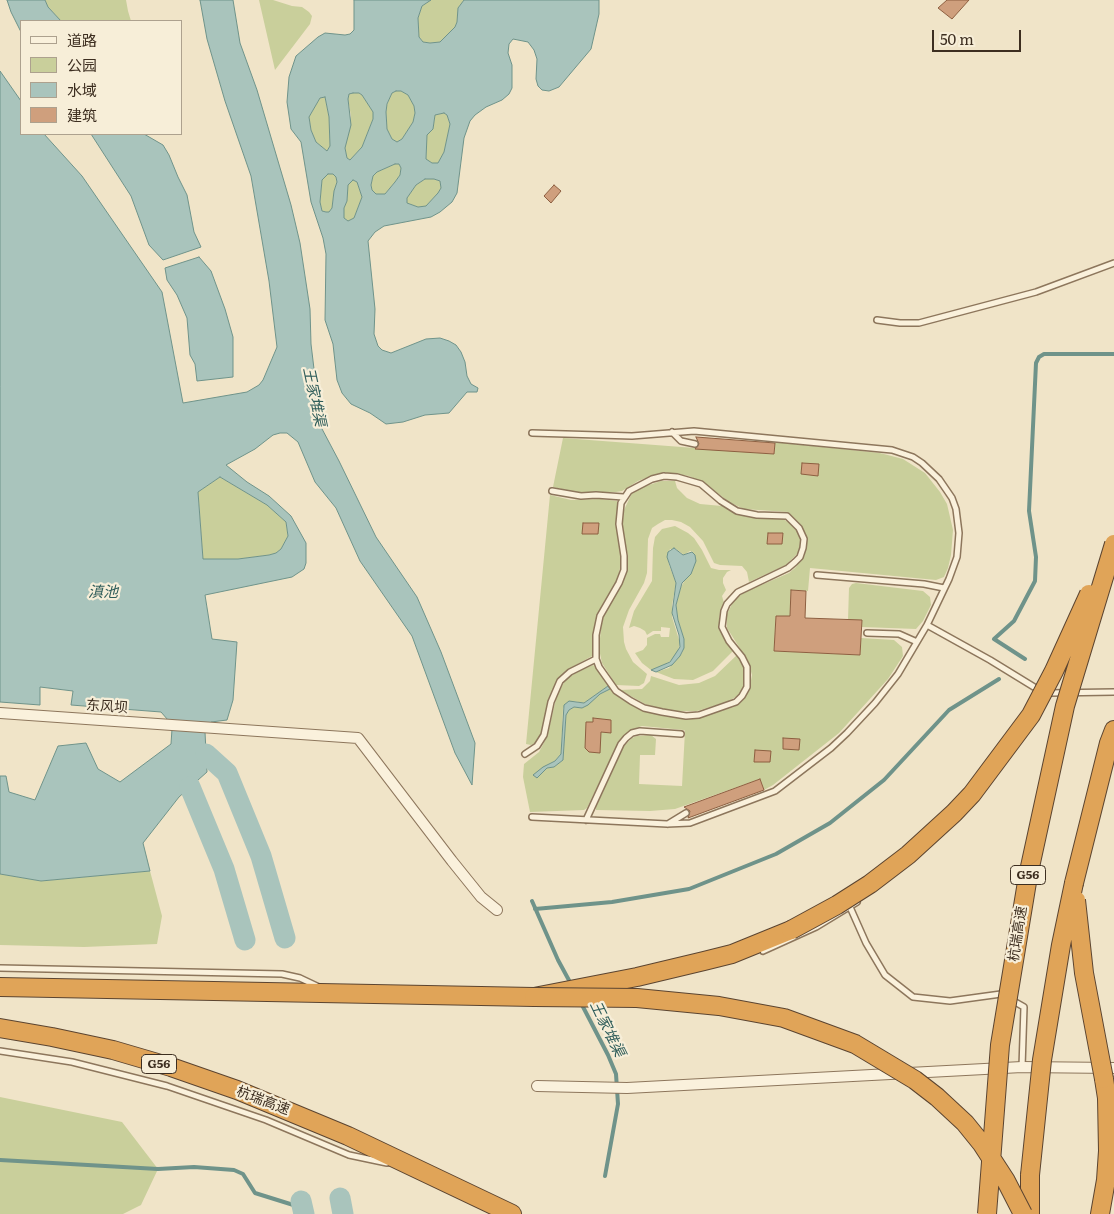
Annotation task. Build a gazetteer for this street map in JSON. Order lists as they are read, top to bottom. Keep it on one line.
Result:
{"streets":{"highway":["G56","杭瑞高速"],"street":["东风坝"]},"water":["王家堆渠","滇池"],"legend":["道路","公园","水域","建筑"],"scale_bar":"50 m"}
